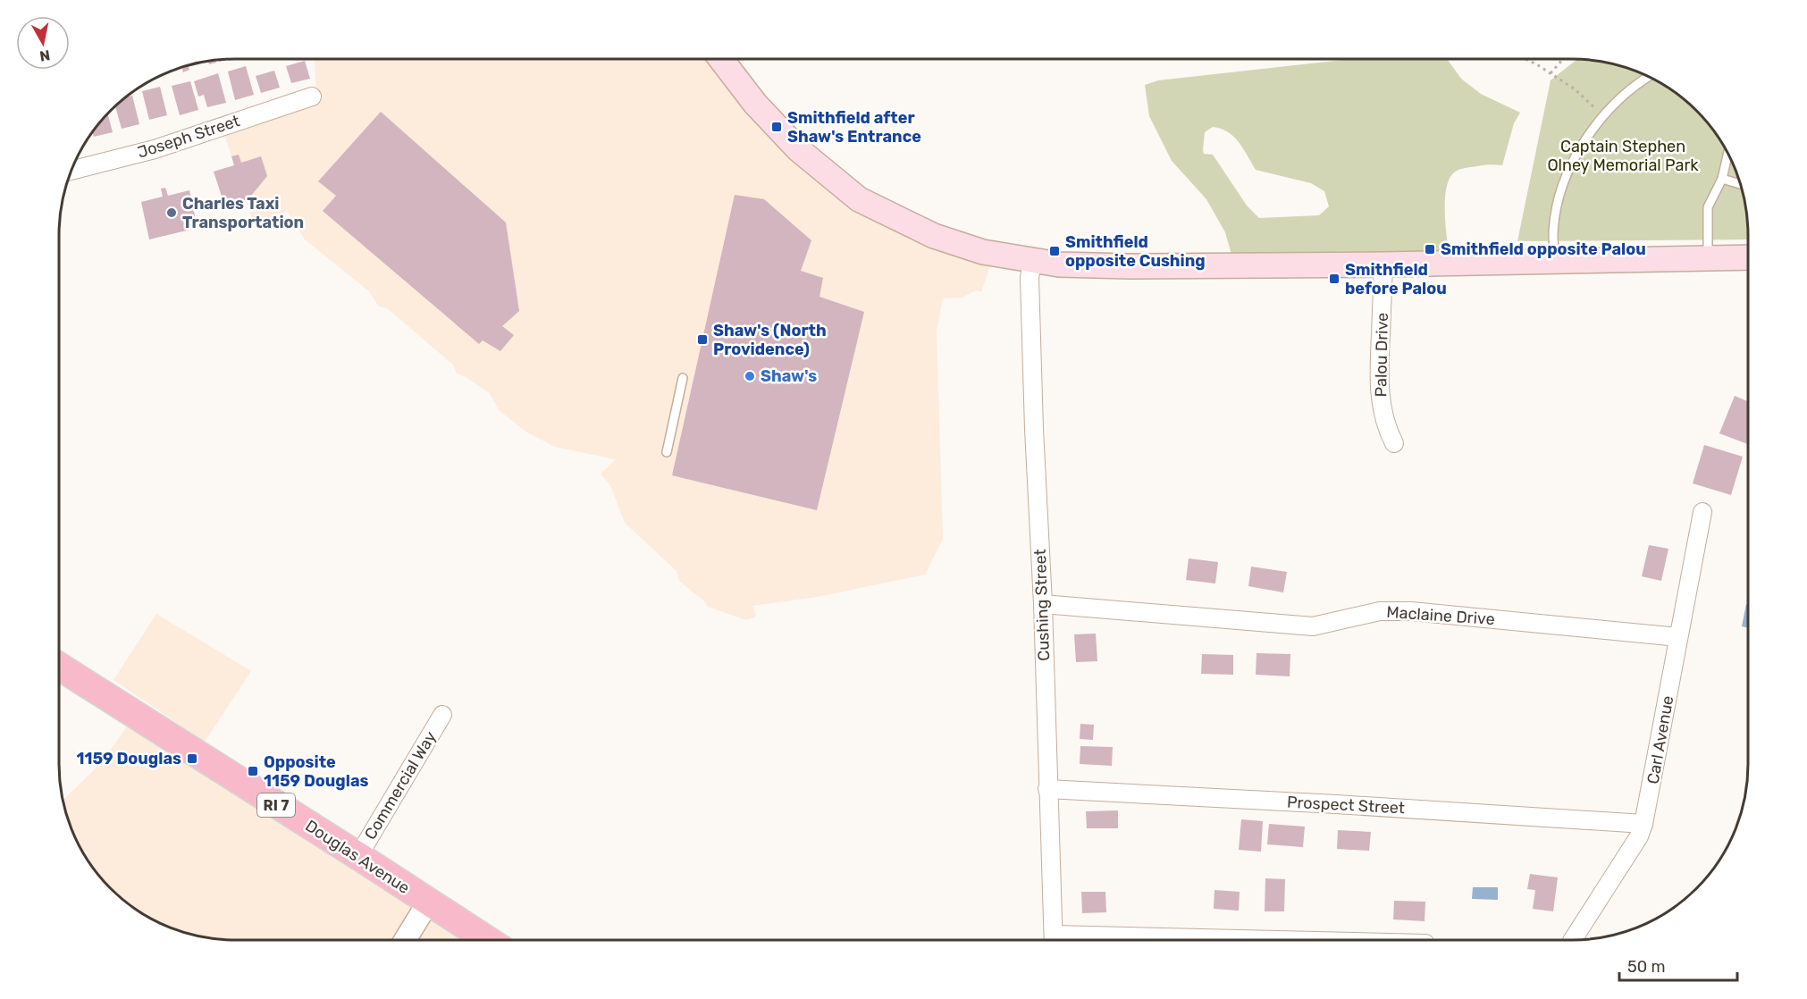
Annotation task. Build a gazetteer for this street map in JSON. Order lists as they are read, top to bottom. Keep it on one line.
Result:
{"streets":{"main road":["RI 7","Douglas Avenue"],"street":["Joseph Street","Palou Drive","Cushing Street","Maclaine Drive","Carl Avenue","Commercial Way","Prospect Street"]},"crossings":[["Cushing Street","Maclaine Drive"],["Cushing Street","Prospect Street"],["Maclaine Drive","Carl Avenue"],["Carl Avenue","Prospect Street"],["Commercial Way","Douglas Avenue"]],"parks":["Captain Stephen Olney Memorial Park"],"places":{"transit":["Smithfield after Shaw's Entrance","Smithfield opposite Palou","Smithfield opposite Cushing","Smithfield before Palou","Shaw's (North Providence)","1159 Douglas","Opposite 1159 Douglas"],"other":["Charles Taxi Transportation","Shaw's"]},"scale_bar":"50 m","north":"bottom"}
